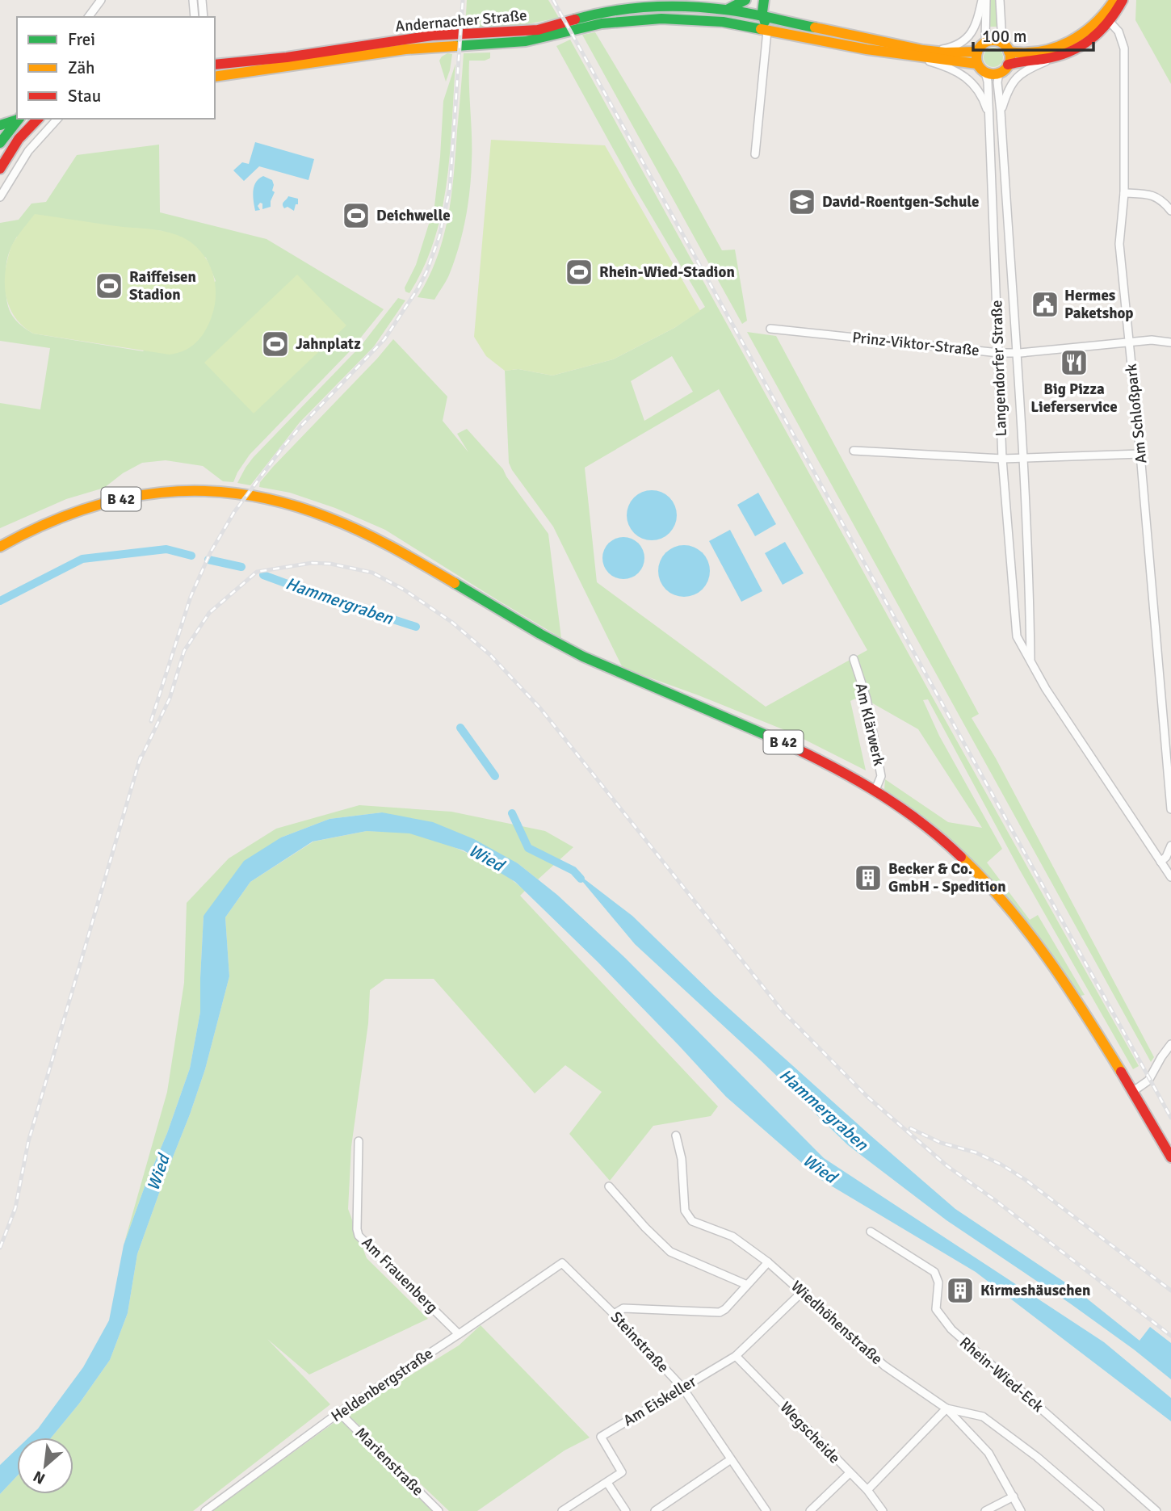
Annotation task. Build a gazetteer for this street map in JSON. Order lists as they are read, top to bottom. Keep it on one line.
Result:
{"streets":{"street":["Andernacher Straße","Prinz-Viktor-Straße","Langendorfer Straße","Am Schloßpark","B 42","Am Klärwerk","Am Frauenberg","Wiedhöhenstraße","Steinstraße","Rhein-Wied-Eck","Heldenbergstraße","Am Eiskeller","Wegscheide","Marienstraße"]},"crossings":[["Andernacher Straße","Langendorfer Straße"],["Prinz-Viktor-Straße","Langendorfer Straße"],["Prinz-Viktor-Straße","Am Schloßpark"],["B 42","Am Klärwerk"],["Am Frauenberg","Heldenbergstraße"],["Wiedhöhenstraße","Am Eiskeller"],["Steinstraße","Heldenbergstraße"],["Steinstraße","Am Eiskeller"],["Heldenbergstraße","Marienstraße"],["Am Eiskeller","Wegscheide"]],"water":["Hammergraben","Wied"],"places":{"school or university":["David-Roentgen-Schule"],"sports":["Deichwelle","Rhein-Wied-Stadion","Raiffeisen Stadion","Jahnplatz"],"public building":["Hermes Paketshop"],"restaurant":["Big Pizza Lieferservice"],"building":["Becker & Co. GmbH - Spedition","Kirmeshäuschen"]},"legend":["Frei","Zäh","Stau"],"scale_bar":"100 m","north":"bottom left"}
